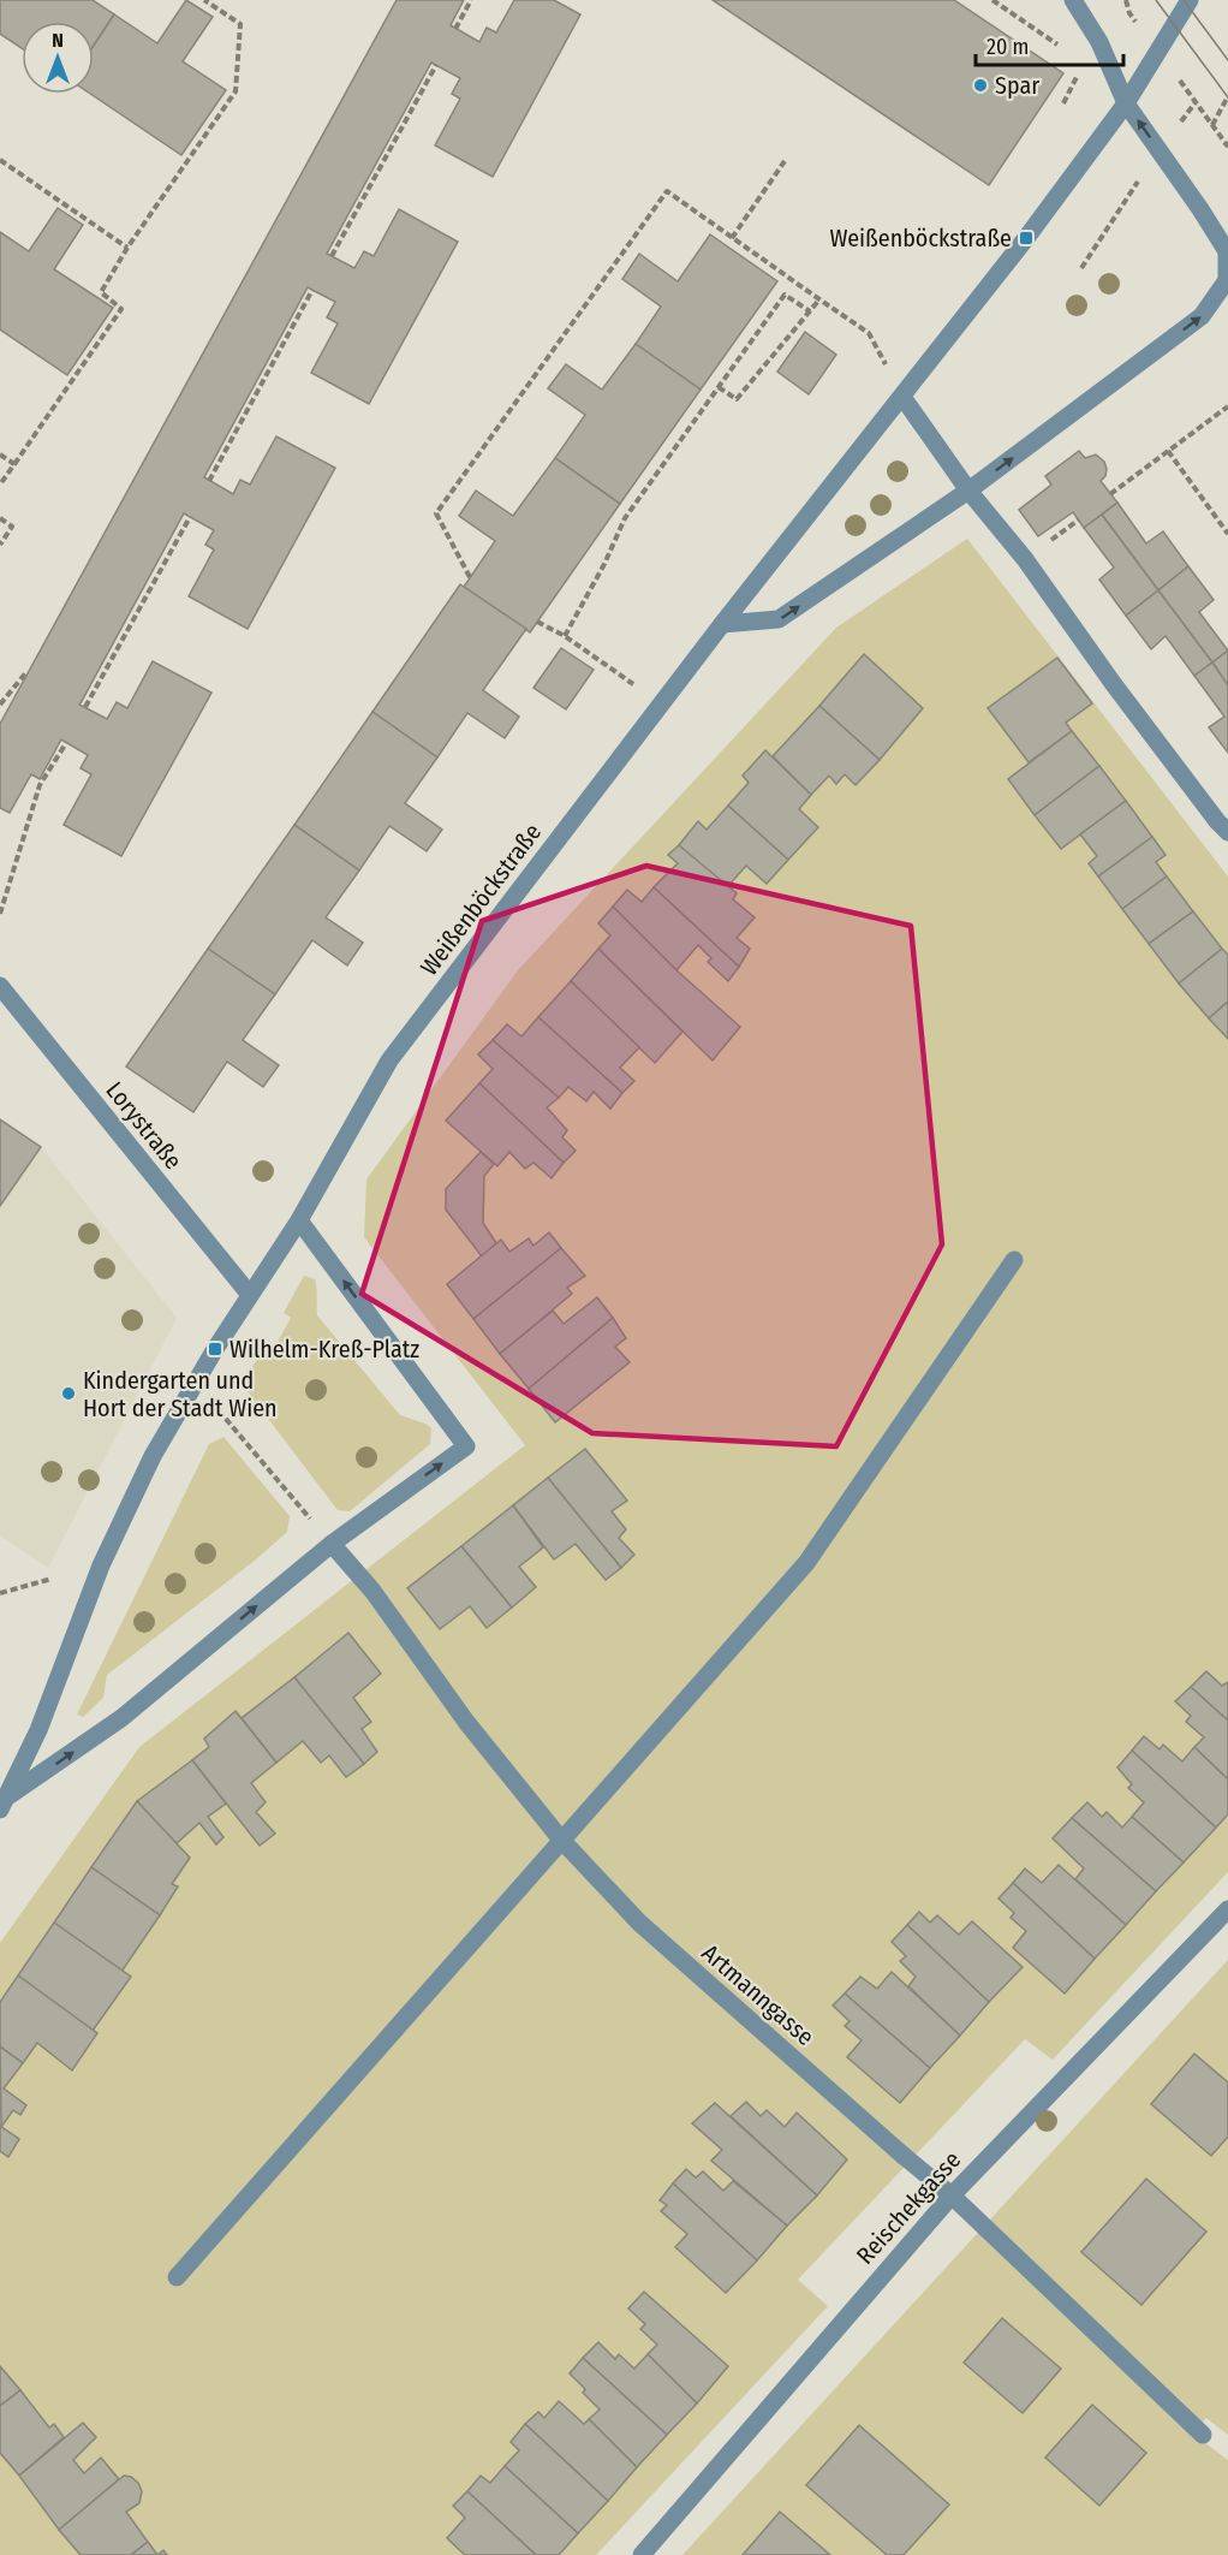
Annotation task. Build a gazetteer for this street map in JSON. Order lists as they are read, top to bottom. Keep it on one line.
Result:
{"streets":{"street":["Weißenböckstraße","Lorystraße","Artmanngasse","Reischekgasse"]},"crossings":[["Artmanngasse","Reischekgasse"]],"places":{"other":["Spar","Kindergarten und Hort der Stadt Wien"],"transit":["Weißenböckstraße","Wilhelm-Kreß-Platz"]},"scale_bar":"20 m","north":"top"}
